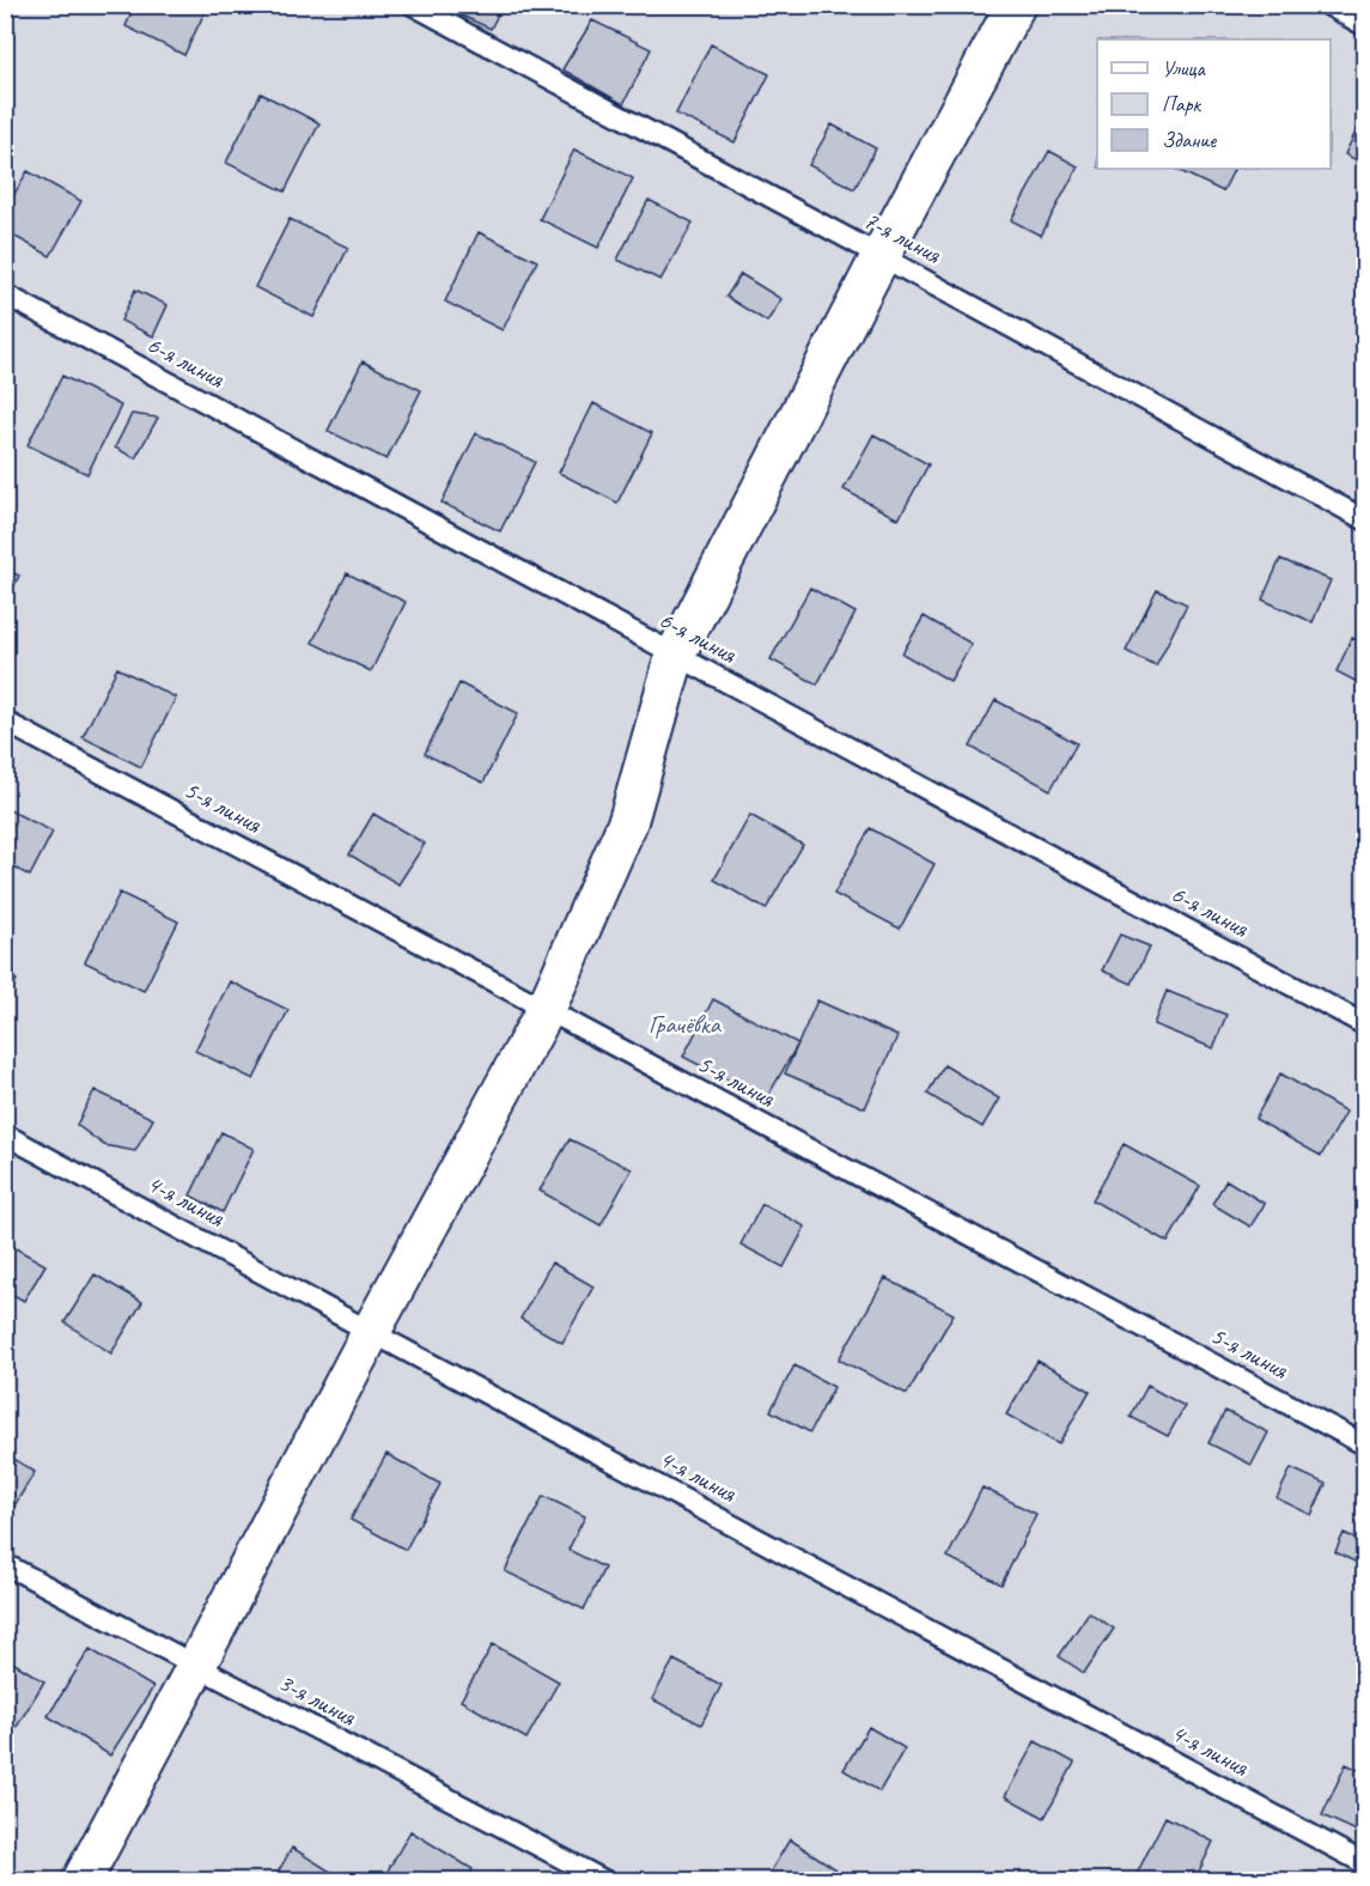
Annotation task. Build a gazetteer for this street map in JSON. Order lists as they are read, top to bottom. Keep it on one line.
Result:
{"streets":{"lane":["7-я линия","6-я линия","5-я линия","4-я линия","3-я линия"]},"parks":["Грачёвка"],"legend":["Улица","Парк","Здание"]}
